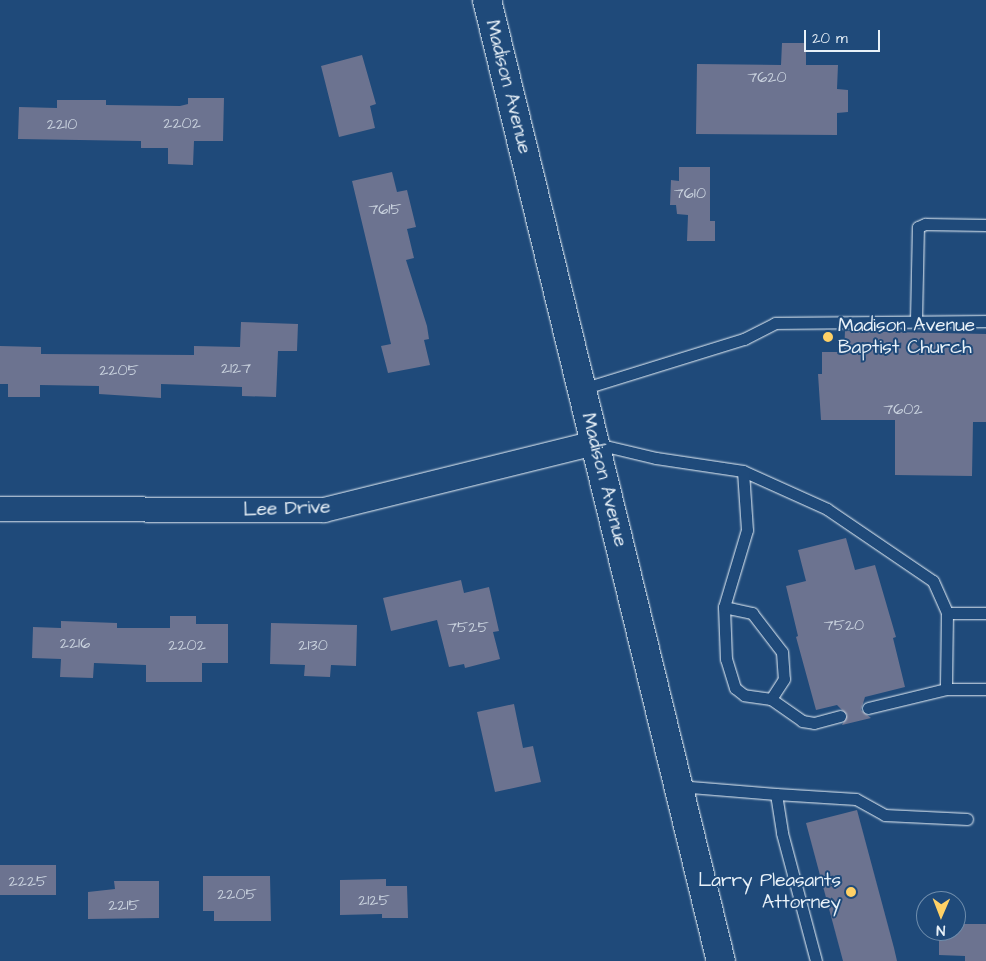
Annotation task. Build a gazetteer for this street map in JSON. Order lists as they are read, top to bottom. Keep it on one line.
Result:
{"streets":{"main road":["Madison Avenue"],"street":["Lee Drive"]},"crossings":[["Madison Avenue","Lee Drive"]],"places":["Madison Avenue Baptist Church","Larry Pleasants Attorney"],"house_numbers":["7620","2202","2210","7610","7615","2127","2205","7602","7520","7525","2216","2202","2130","2225","2205","2125","2215"],"scale_bar":"20 m","north":"bottom"}
